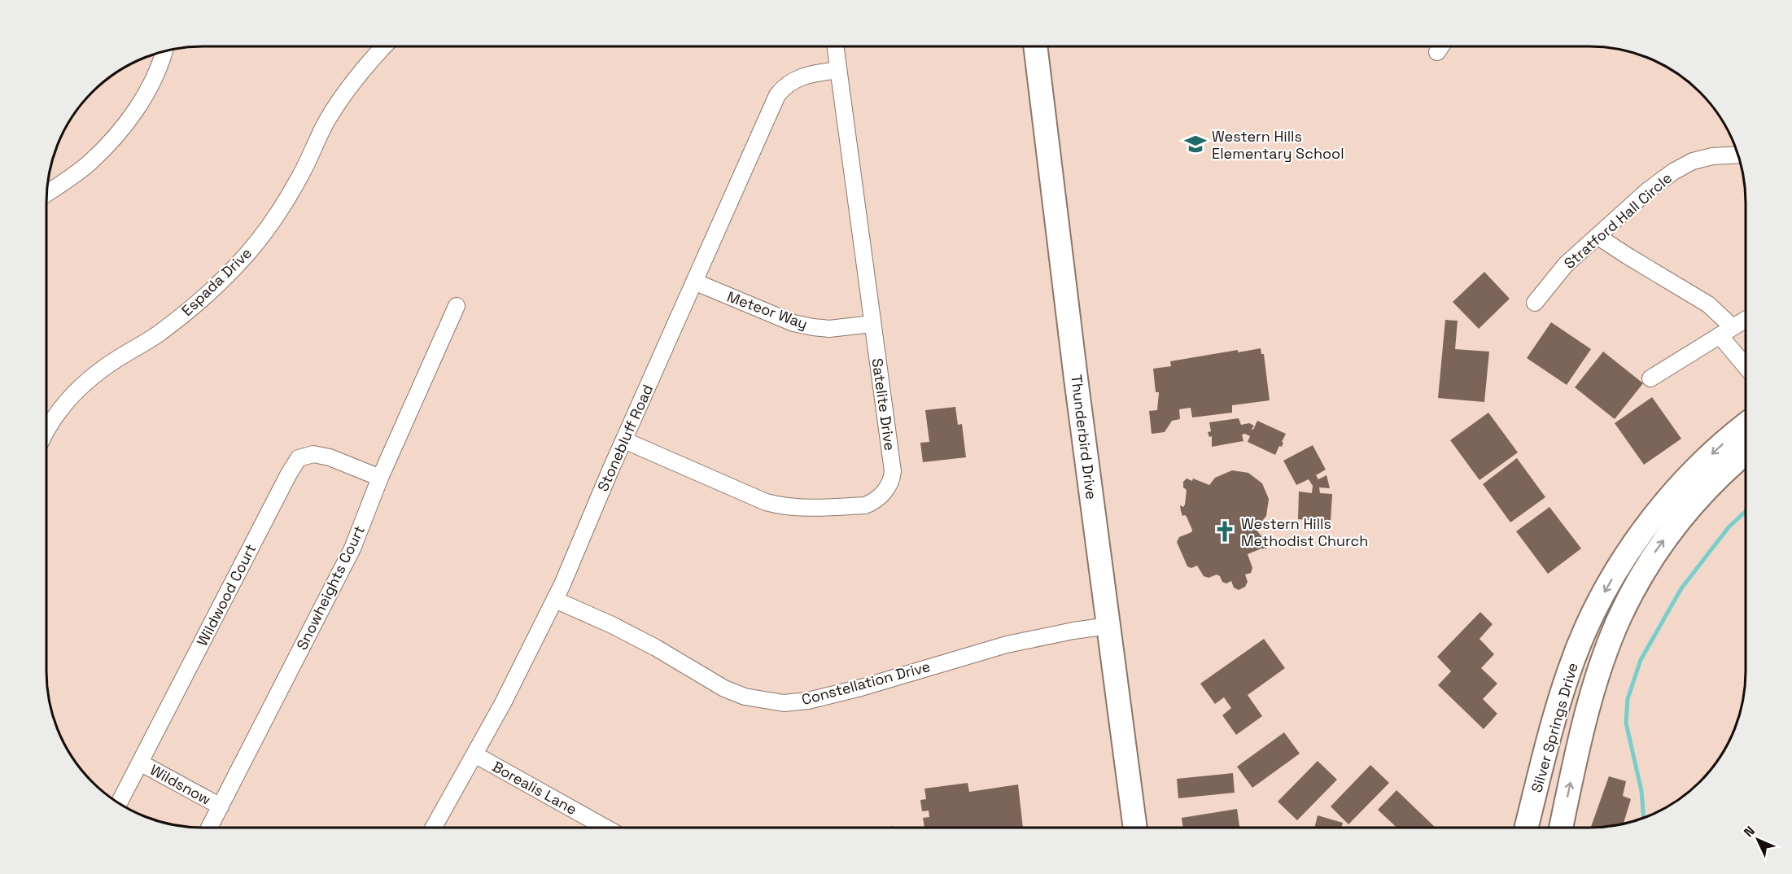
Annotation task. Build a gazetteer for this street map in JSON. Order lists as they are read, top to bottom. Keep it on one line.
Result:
{"streets":{"street":["Stratford Hall Circle","Espada Drive","Meteor Way","Satelite Drive","Thunderbird Drive","Stonebluff Road","Snowheights Court","Wildwood Court","Constellation Drive","Silver Springs Drive","Wildsnow","Borealis Lane"]},"crossings":[["Meteor Way","Satelite Drive"],["Meteor Way","Stonebluff Road"],["Satelite Drive","Stonebluff Road"],["Thunderbird Drive","Constellation Drive"],["Stonebluff Road","Constellation Drive"],["Stonebluff Road","Borealis Lane"],["Snowheights Court","Wildwood Court"],["Snowheights Court","Wildsnow"],["Wildwood Court","Wildsnow"]],"places":{"school or university":["Western Hills Elementary School"],"church":["Western Hills Methodist Church"]},"north":"top left"}
